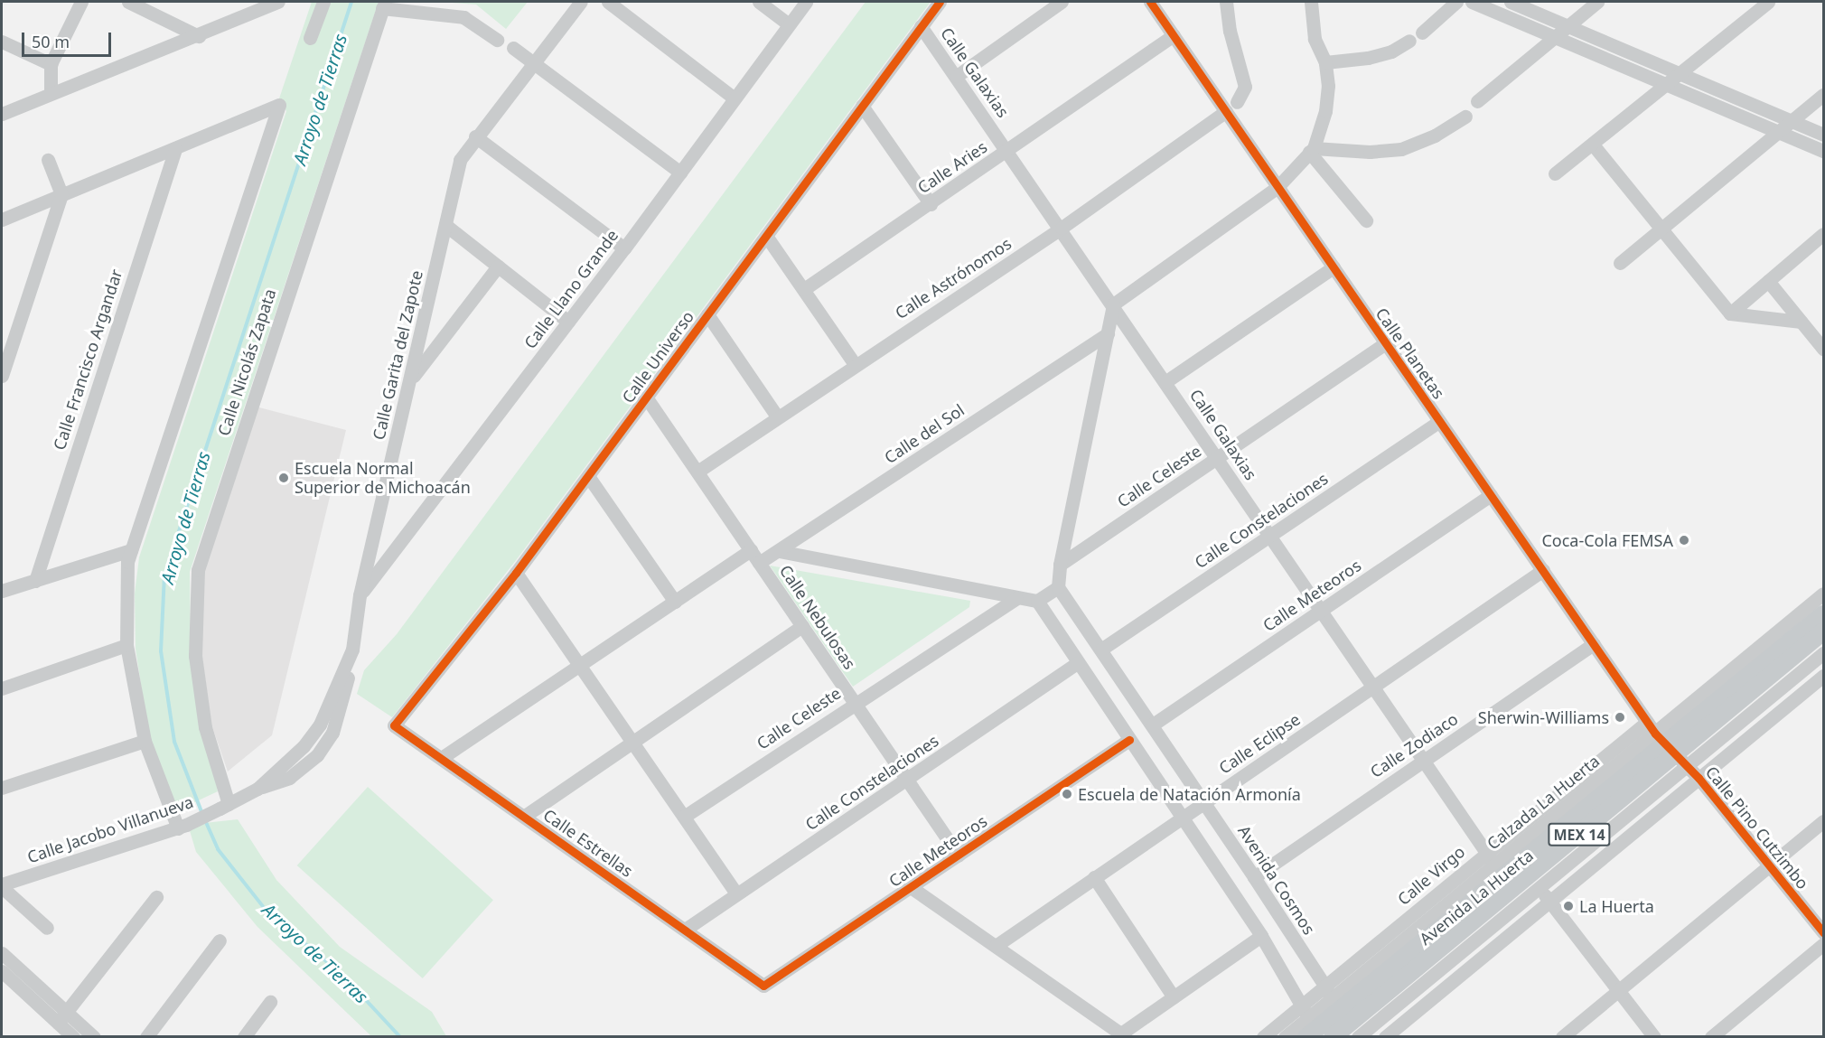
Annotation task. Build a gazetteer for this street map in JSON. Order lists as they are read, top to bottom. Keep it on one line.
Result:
{"streets":{"main road":["MEX 14","Avenida La Huerta"],"street":["Calle Galaxias","Calle Aries","Calle Astrónomos","Calle Llano Grande","Calle Planetas","Calle Garita del Zapote","Calle Universo","Calle Francisco Argandar","Calle Nicolás Zapata","Calle del Sol","Calle Celeste","Calle Constelaciones","Calle Meteoros","Calle Nebulosas","Calle Eclipse","Calle Zodiaco","Calle Pino Cutzimbo","Calle Jacobo Villanueva","Calle Estrellas","Calle Virgo","Avenida Cosmos"]},"crossings":[["Calle Galaxias","Calle Aries"],["Calle Galaxias","Calle Astrónomos"],["Calle Galaxias","Calle Universo"],["Calle Galaxias","Calle Celeste"],["Calle Galaxias","Calle Constelaciones"],["Calle Galaxias","Calle Meteoros"],["Calle Galaxias","Calle Eclipse"],["Calle Galaxias","Calle Zodiaco"],["Calle Galaxias","Calle Virgo"],["Calle Galaxias","Avenida La Huerta"],["Calle Aries","Calle Planetas"],["Calle Astrónomos","Calle Planetas"],["Calle Astrónomos","Calle Nebulosas"],["Calle Llano Grande","Calle Garita del Zapote"],["Calle Planetas","Calle Celeste"],["Calle Planetas","Calle Constelaciones"],["Calle Planetas","Calle Meteoros"],["Calle Planetas","Calle Eclipse"],["Calle Planetas","Calle Zodiaco"],["Calle Planetas","Calle Pino Cutzimbo"],["Calle Planetas","Calle Virgo"],["Calle Planetas","Avenida La Huerta"],["Calle Garita del Zapote","Calle Nicolás Zapata"],["Calle Garita del Zapote","Calle Jacobo Villanueva"],["Calle Universo","Calle Nebulosas"],["Calle Universo","Calle Estrellas"],["Calle Nicolás Zapata","Calle Jacobo Villanueva"],["Calle del Sol","Calle Nebulosas"],["Calle Celeste","Calle Nebulosas"],["Calle Constelaciones","Calle Nebulosas"],["Calle Constelaciones","Calle Estrellas"],["Calle Constelaciones","Avenida Cosmos"],["Calle Meteoros","Calle Nebulosas"],["Calle Meteoros","Calle Estrellas"],["Calle Meteoros","Avenida Cosmos"],["Calle Eclipse","Avenida Cosmos"],["Calle Zodiaco","Avenida Cosmos"],["Calle Pino Cutzimbo","Avenida La Huerta"],["Calle Virgo","Avenida Cosmos"],["Calle Virgo","Avenida La Huerta"],["Avenida Cosmos","Avenida La Huerta"]],"water":["Arroyo de Tierras"],"places":["Escuela Normal Superior de Michoacán","Coca-Cola FEMSA","Sherwin-Williams","Escuela de Natación Armonía","La Huerta"],"scale_bar":"50 m"}
